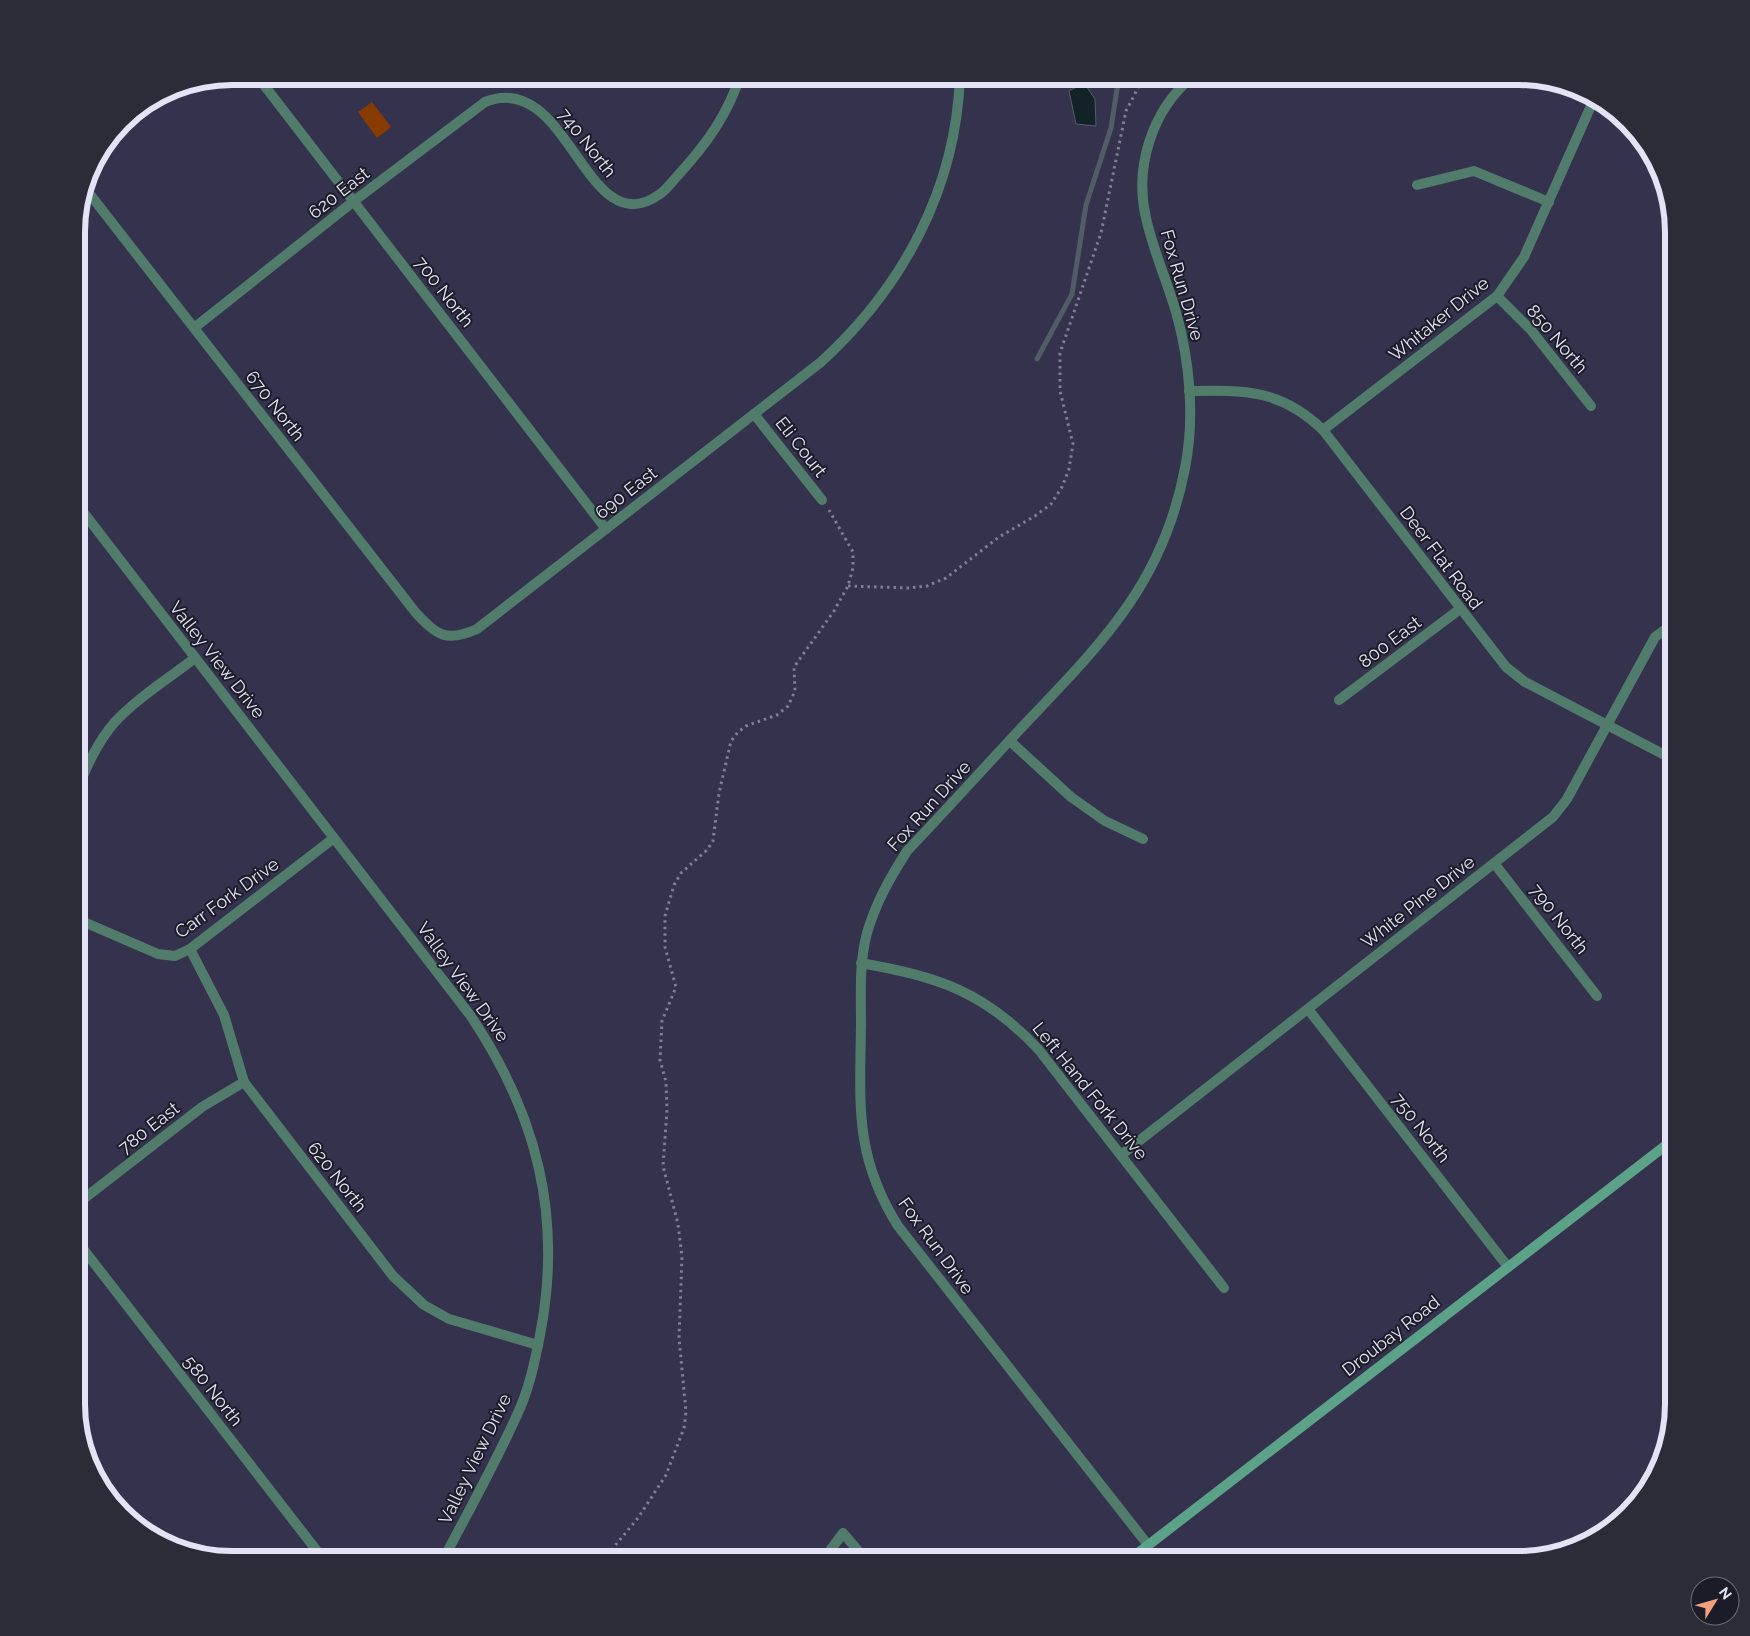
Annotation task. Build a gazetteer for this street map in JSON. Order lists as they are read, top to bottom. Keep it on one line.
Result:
{"streets":{"street":["740 North","620 East","Fox Run Drive","700 North","Whitaker Drive","850 North","670 North","Eli Court","690 East","Deer Flat Road","800 East","Valley View Drive","Carr Fork Drive","White Pine Drive","790 North","Left Hand Fork Drive","780 East","750 North","620 North","Droubay Road","580 North"]},"crossings":[["740 North","620 East"],["620 East","700 North"],["620 East","670 North"],["Fox Run Drive","Deer Flat Road"],["Fox Run Drive","Left Hand Fork Drive"],["Fox Run Drive","Droubay Road"],["700 North","690 East"],["Whitaker Drive","850 North"],["Whitaker Drive","Deer Flat Road"],["670 North","690 East"],["Eli Court","690 East"],["Deer Flat Road","800 East"],["Deer Flat Road","White Pine Drive"],["Valley View Drive","Carr Fork Drive"],["Valley View Drive","620 North"],["Carr Fork Drive","620 North"],["White Pine Drive","790 North"],["White Pine Drive","Left Hand Fork Drive"],["White Pine Drive","750 North"],["780 East","620 North"],["750 North","Droubay Road"]],"north":"top right"}
